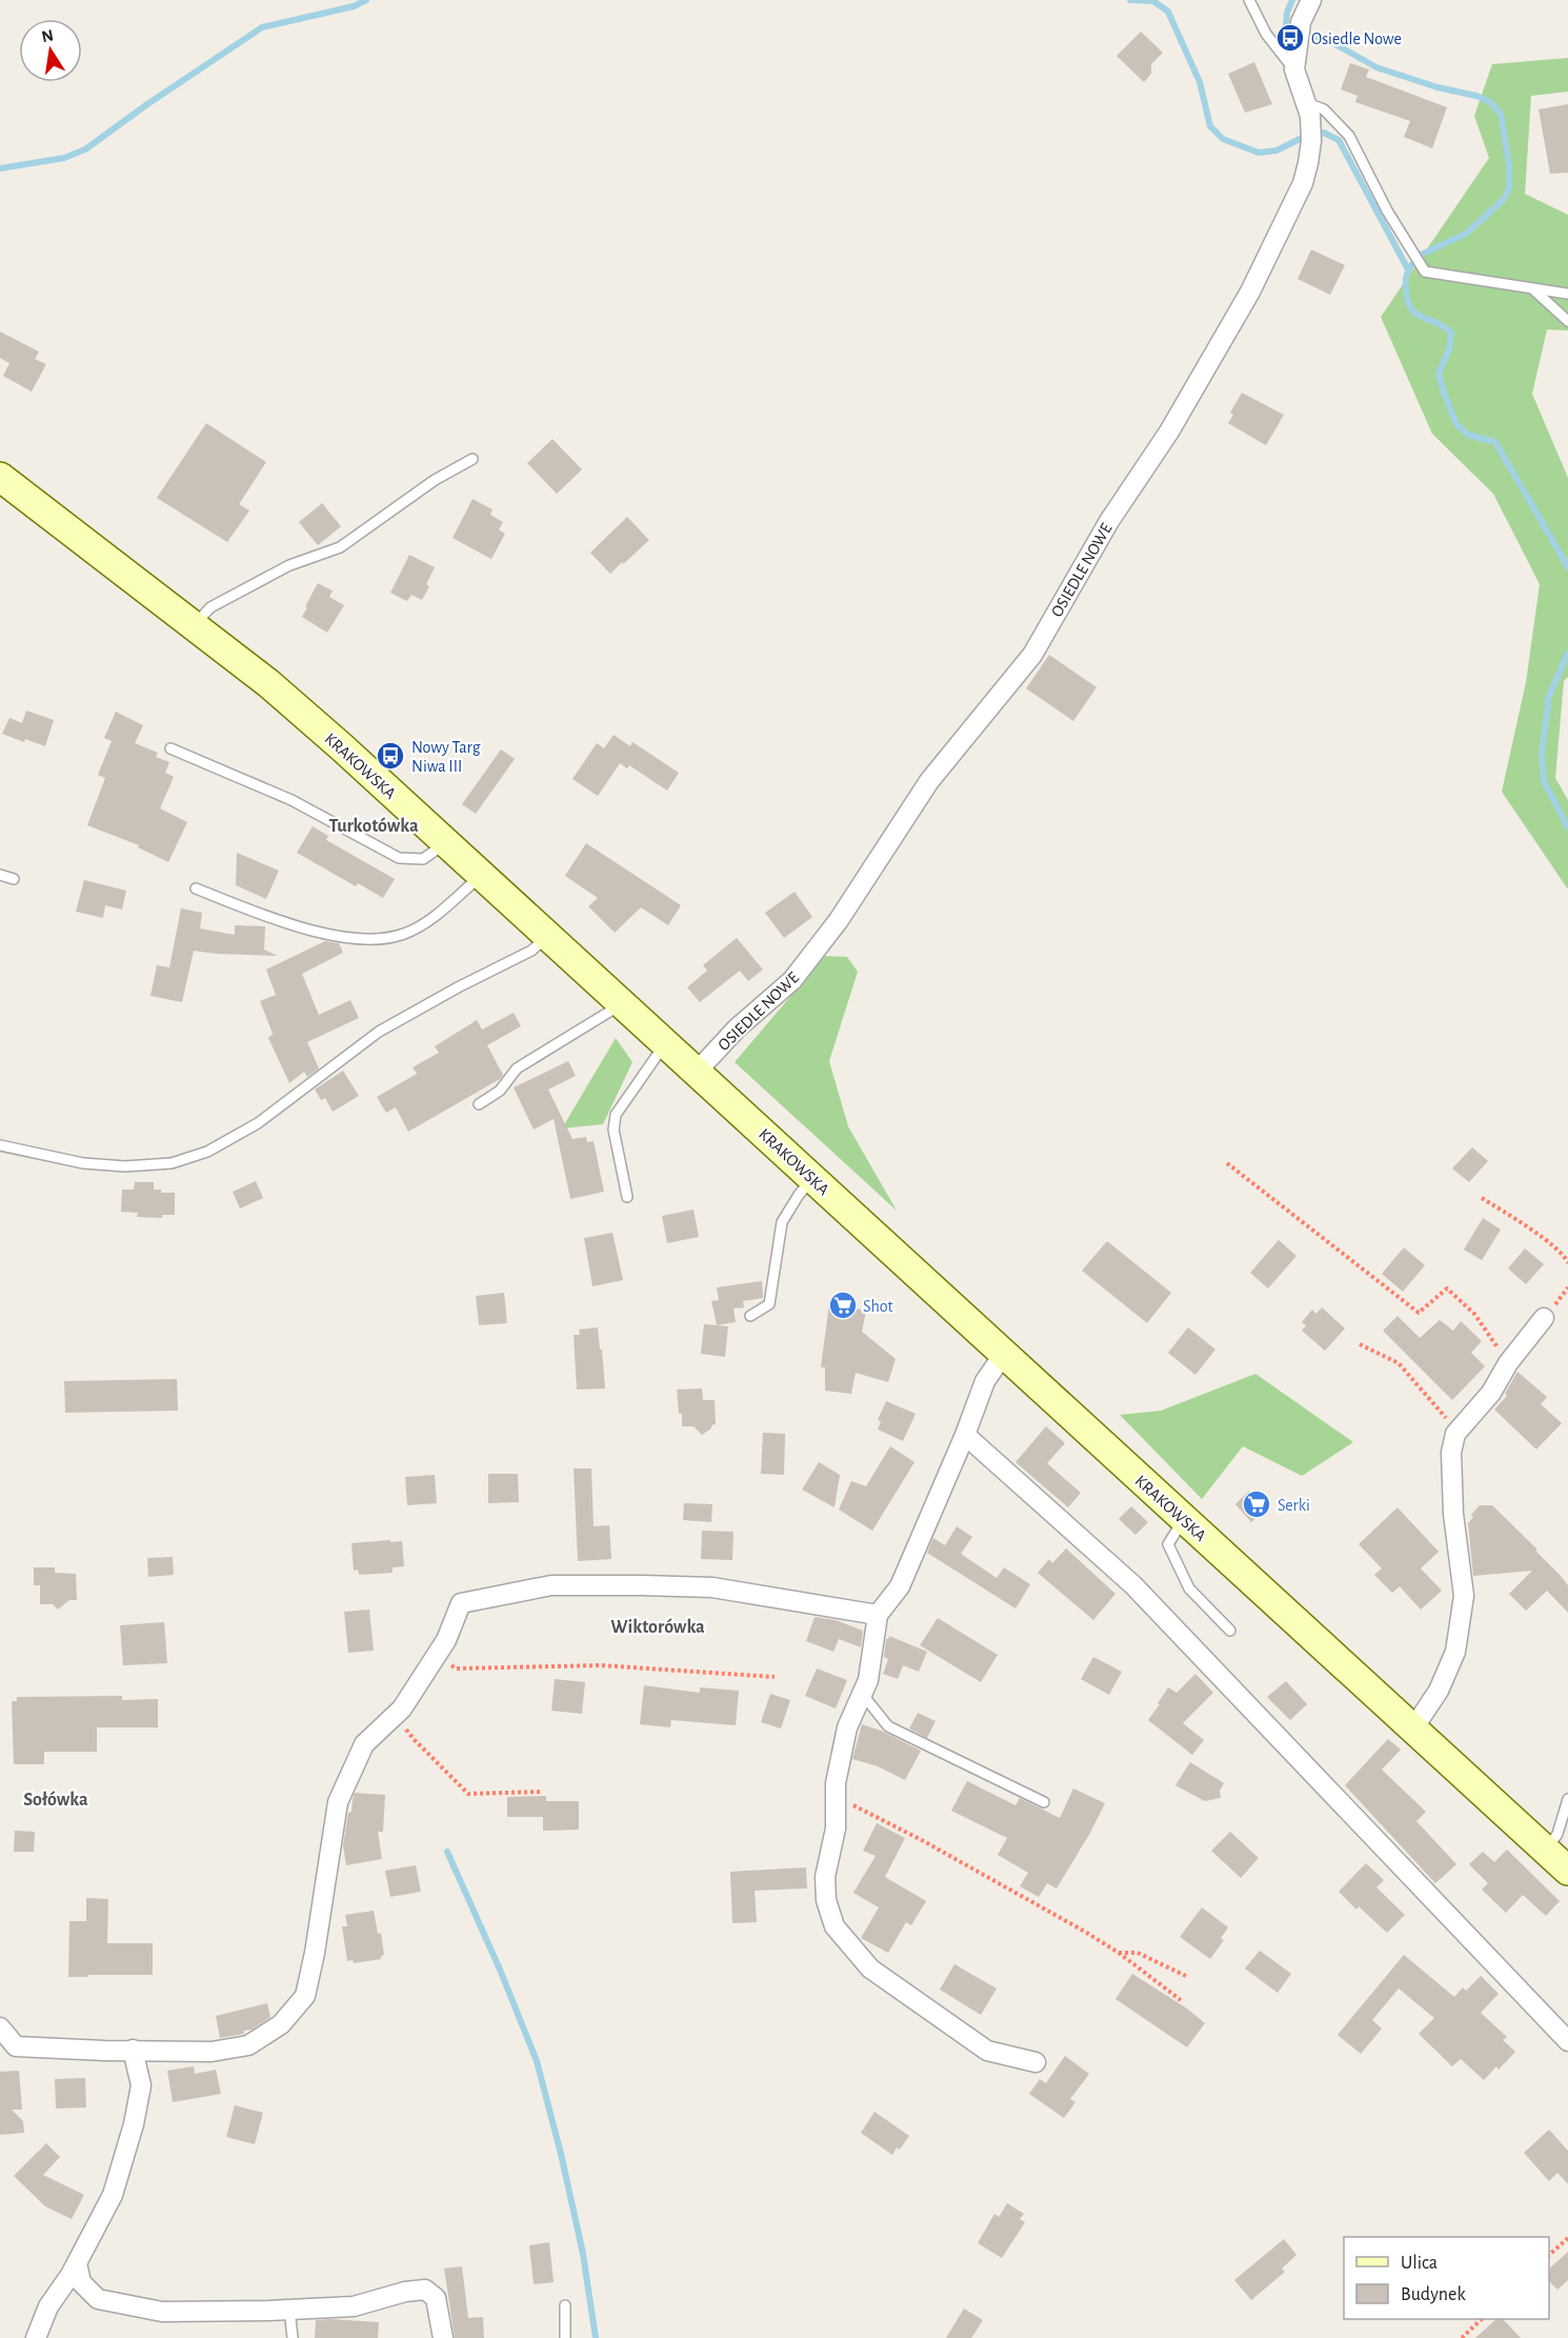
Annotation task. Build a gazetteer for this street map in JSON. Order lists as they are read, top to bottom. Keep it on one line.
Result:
{"streets":{"main road":["KRAKOWSKA"],"street":["OSIEDLE NOWE"]},"crossings":[["OSIEDLE NOWE","KRAKOWSKA"]],"districts":["Turkotówka","Wiktorówka","Sołówka"],"places":{"bus stop":["Osiedle Nowe","Nowy Targ Niwa III"],"supermarket":["Shot","Serki"]},"legend":["Ulica","Budynek"],"north":"top"}
